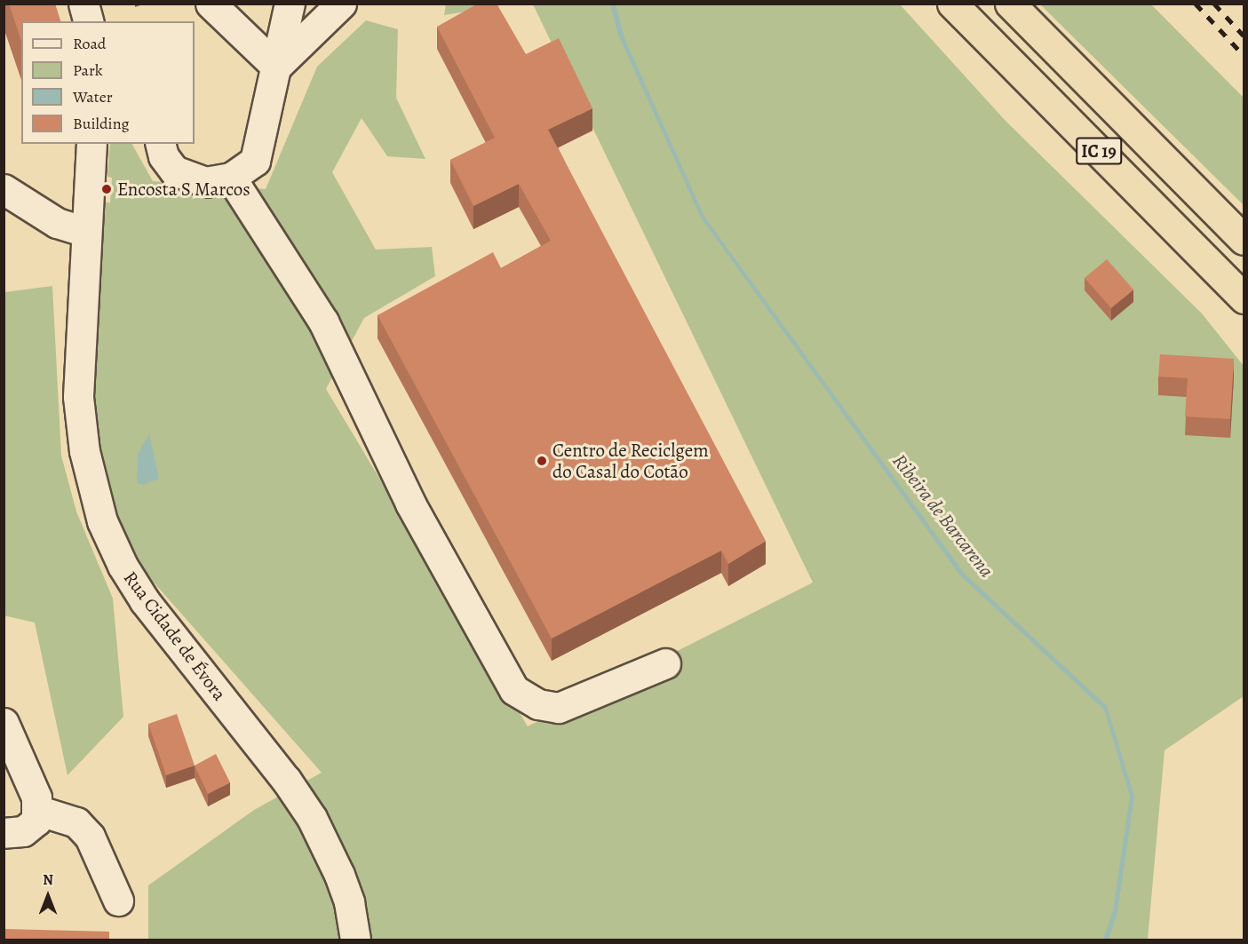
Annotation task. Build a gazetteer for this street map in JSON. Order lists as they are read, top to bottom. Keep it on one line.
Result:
{"streets":{"highway":["IC 19"],"street":["Rua Cidade de Évora"]},"water":["Ribeira de Barcarena"],"places":["Encosta S Marcos","Centro de Reciclgem do Casal do Cotão"],"legend":["Road","Park","Water","Building"],"north":"top"}
